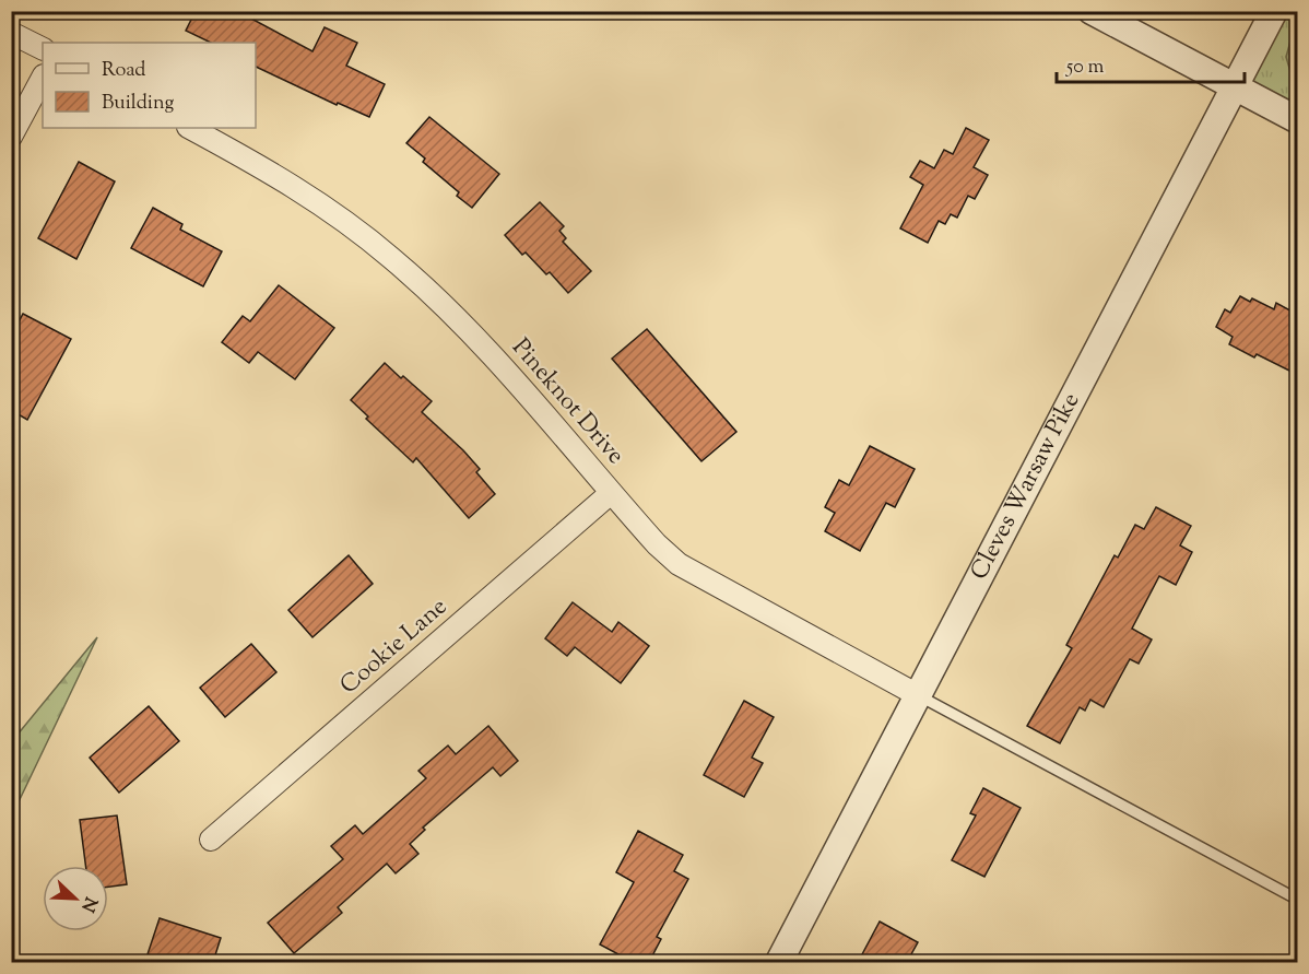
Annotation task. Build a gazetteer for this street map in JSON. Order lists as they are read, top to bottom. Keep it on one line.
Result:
{"streets":{"street":["Pineknot Drive","Cleves Warsaw Pike","Cookie Lane"]},"crossings":[["Pineknot Drive","Cleves Warsaw Pike"],["Pineknot Drive","Cookie Lane"]],"legend":["Road","Building"],"scale_bar":"50 m","north":"bottom right"}
